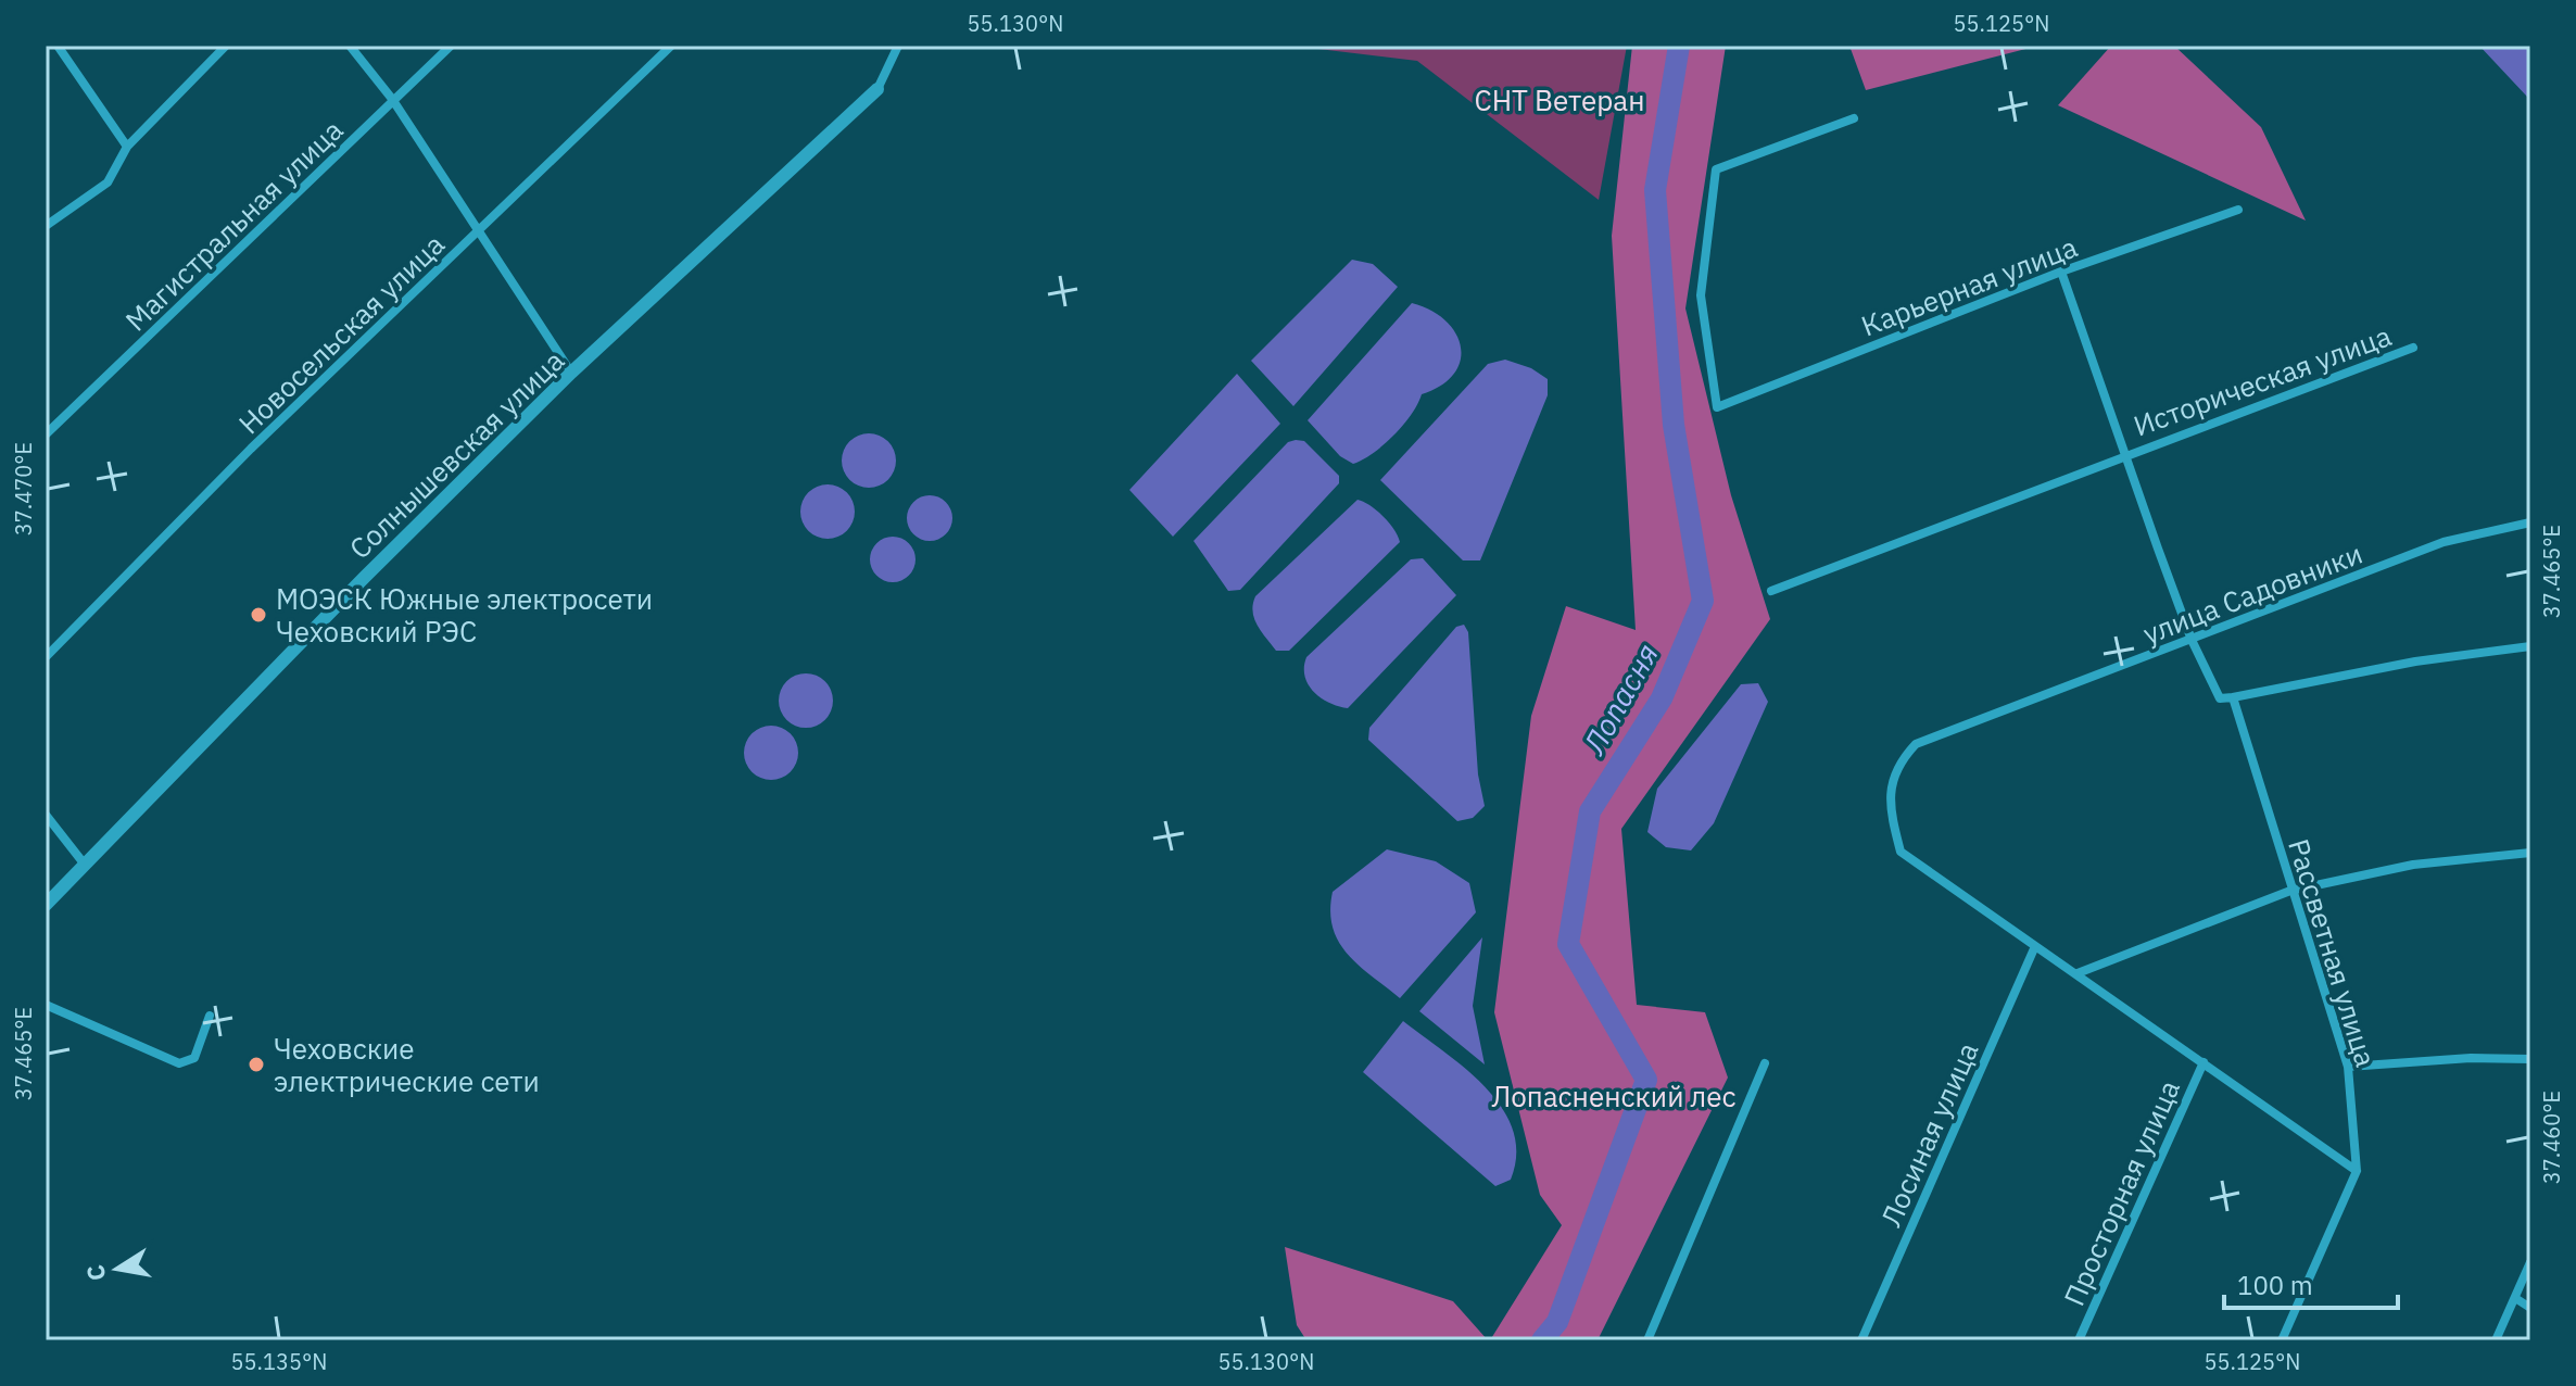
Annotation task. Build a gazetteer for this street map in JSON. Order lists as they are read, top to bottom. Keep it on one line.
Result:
{"streets":{"street":["Магистральная улица","Карьерная улица","Новосельская улица","Историческая улица","Солнышевская улица","улица Садовники","Рассветная улица","Лосиная улица","Просторная улица"]},"crossings":[["улица Садовники","Рассветная улица"],["улица Садовники","Лосиная улица"],["улица Садовники","Просторная улица"]],"water":["Лопасня"],"parks":["СНТ Ветеран","Лопасненский лес"],"places":["МОЭСК Южные электросети Чеховский РЭС","Чеховские электрические сети"],"scale_bar":"100 m","north":"left","coordinates":["55.130°N","55.125°N","37.470°E","37.465°E","37.460°E","55.135°N"]}
